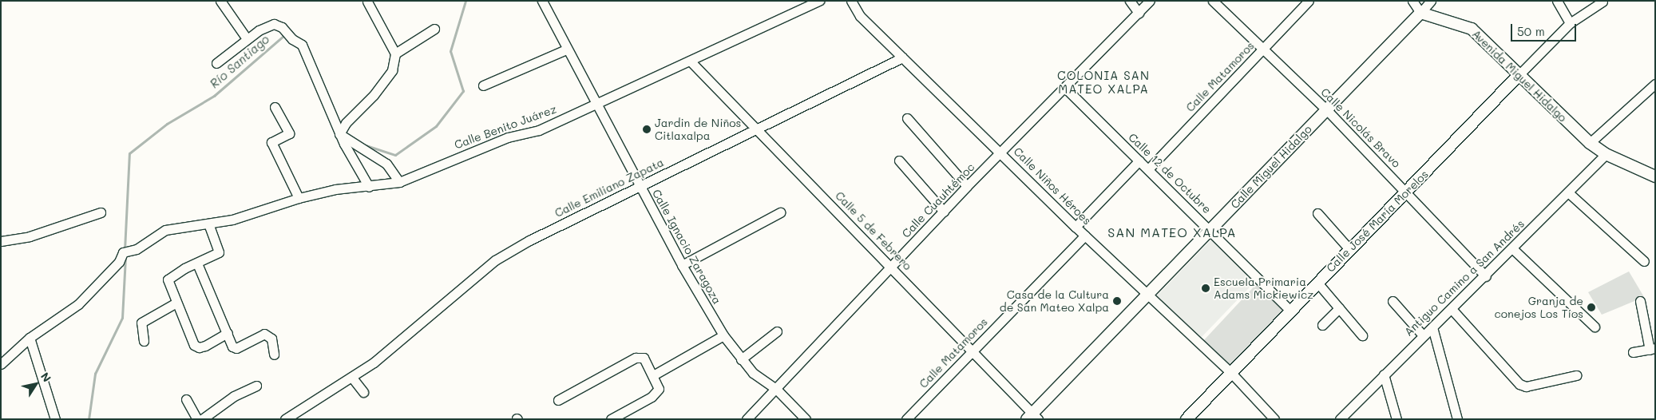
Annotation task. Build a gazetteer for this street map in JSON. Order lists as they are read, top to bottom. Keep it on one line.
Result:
{"streets":{"main road":["Avenida Miguel Hidalgo","Calle Miguel Hidalgo","Calle José María Morelos"],"street":["Calle Matamoros","Calle Benito Juárez","Calle Nicolás Bravo","Calle 12 de Octubre","Calle Niños Héroes","Calle Emiliano Zapata","Calle Cuauhtémoc","Calle 5 de Febrero","Calle Ignacio Zaragoza","Antiguo Camino a San Andrés"]},"crossings":[["Avenida Miguel Hidalgo","Calle Miguel Hidalgo"],["Avenida Miguel Hidalgo","Calle José María Morelos"],["Avenida Miguel Hidalgo","Antiguo Camino a San Andrés"],["Calle Matamoros","Calle Nicolás Bravo"],["Calle Matamoros","Calle 12 de Octubre"],["Calle Matamoros","Calle Niños Héroes"],["Calle Matamoros","Calle 5 de Febrero"],["Calle Benito Juárez","Calle 5 de Febrero"],["Calle Benito Juárez","Calle Ignacio Zaragoza"],["Calle Nicolás Bravo","Calle Miguel Hidalgo"],["Calle Nicolás Bravo","Calle José María Morelos"],["Calle Nicolás Bravo","Antiguo Camino a San Andrés"],["Calle Miguel Hidalgo","Calle 12 de Octubre"],["Calle Miguel Hidalgo","Calle Niños Héroes"],["Calle Miguel Hidalgo","Calle 5 de Febrero"],["Calle 12 de Octubre","Calle Cuauhtémoc"],["Calle 12 de Octubre","Calle José María Morelos"],["Calle Niños Héroes","Calle Emiliano Zapata"],["Calle Niños Héroes","Calle Cuauhtémoc"],["Calle Niños Héroes","Calle José María Morelos"],["Calle Emiliano Zapata","Calle 5 de Febrero"],["Calle Emiliano Zapata","Calle Ignacio Zaragoza"],["Calle Cuauhtémoc","Calle 5 de Febrero"],["Calle Cuauhtémoc","Calle Ignacio Zaragoza"]],"districts":["COLONIA SAN MATEO XALPA","SAN MATEO XALPA"],"water":["Río Santiago"],"places":["Jardin de Niños Citlaxalpa","Escuela Primaria Adams Mickiewicz","Casa de la Cultura de San Mateo Xalpa","Granja de conejos Los Tíos"],"scale_bar":"50 m","north":"top right"}
